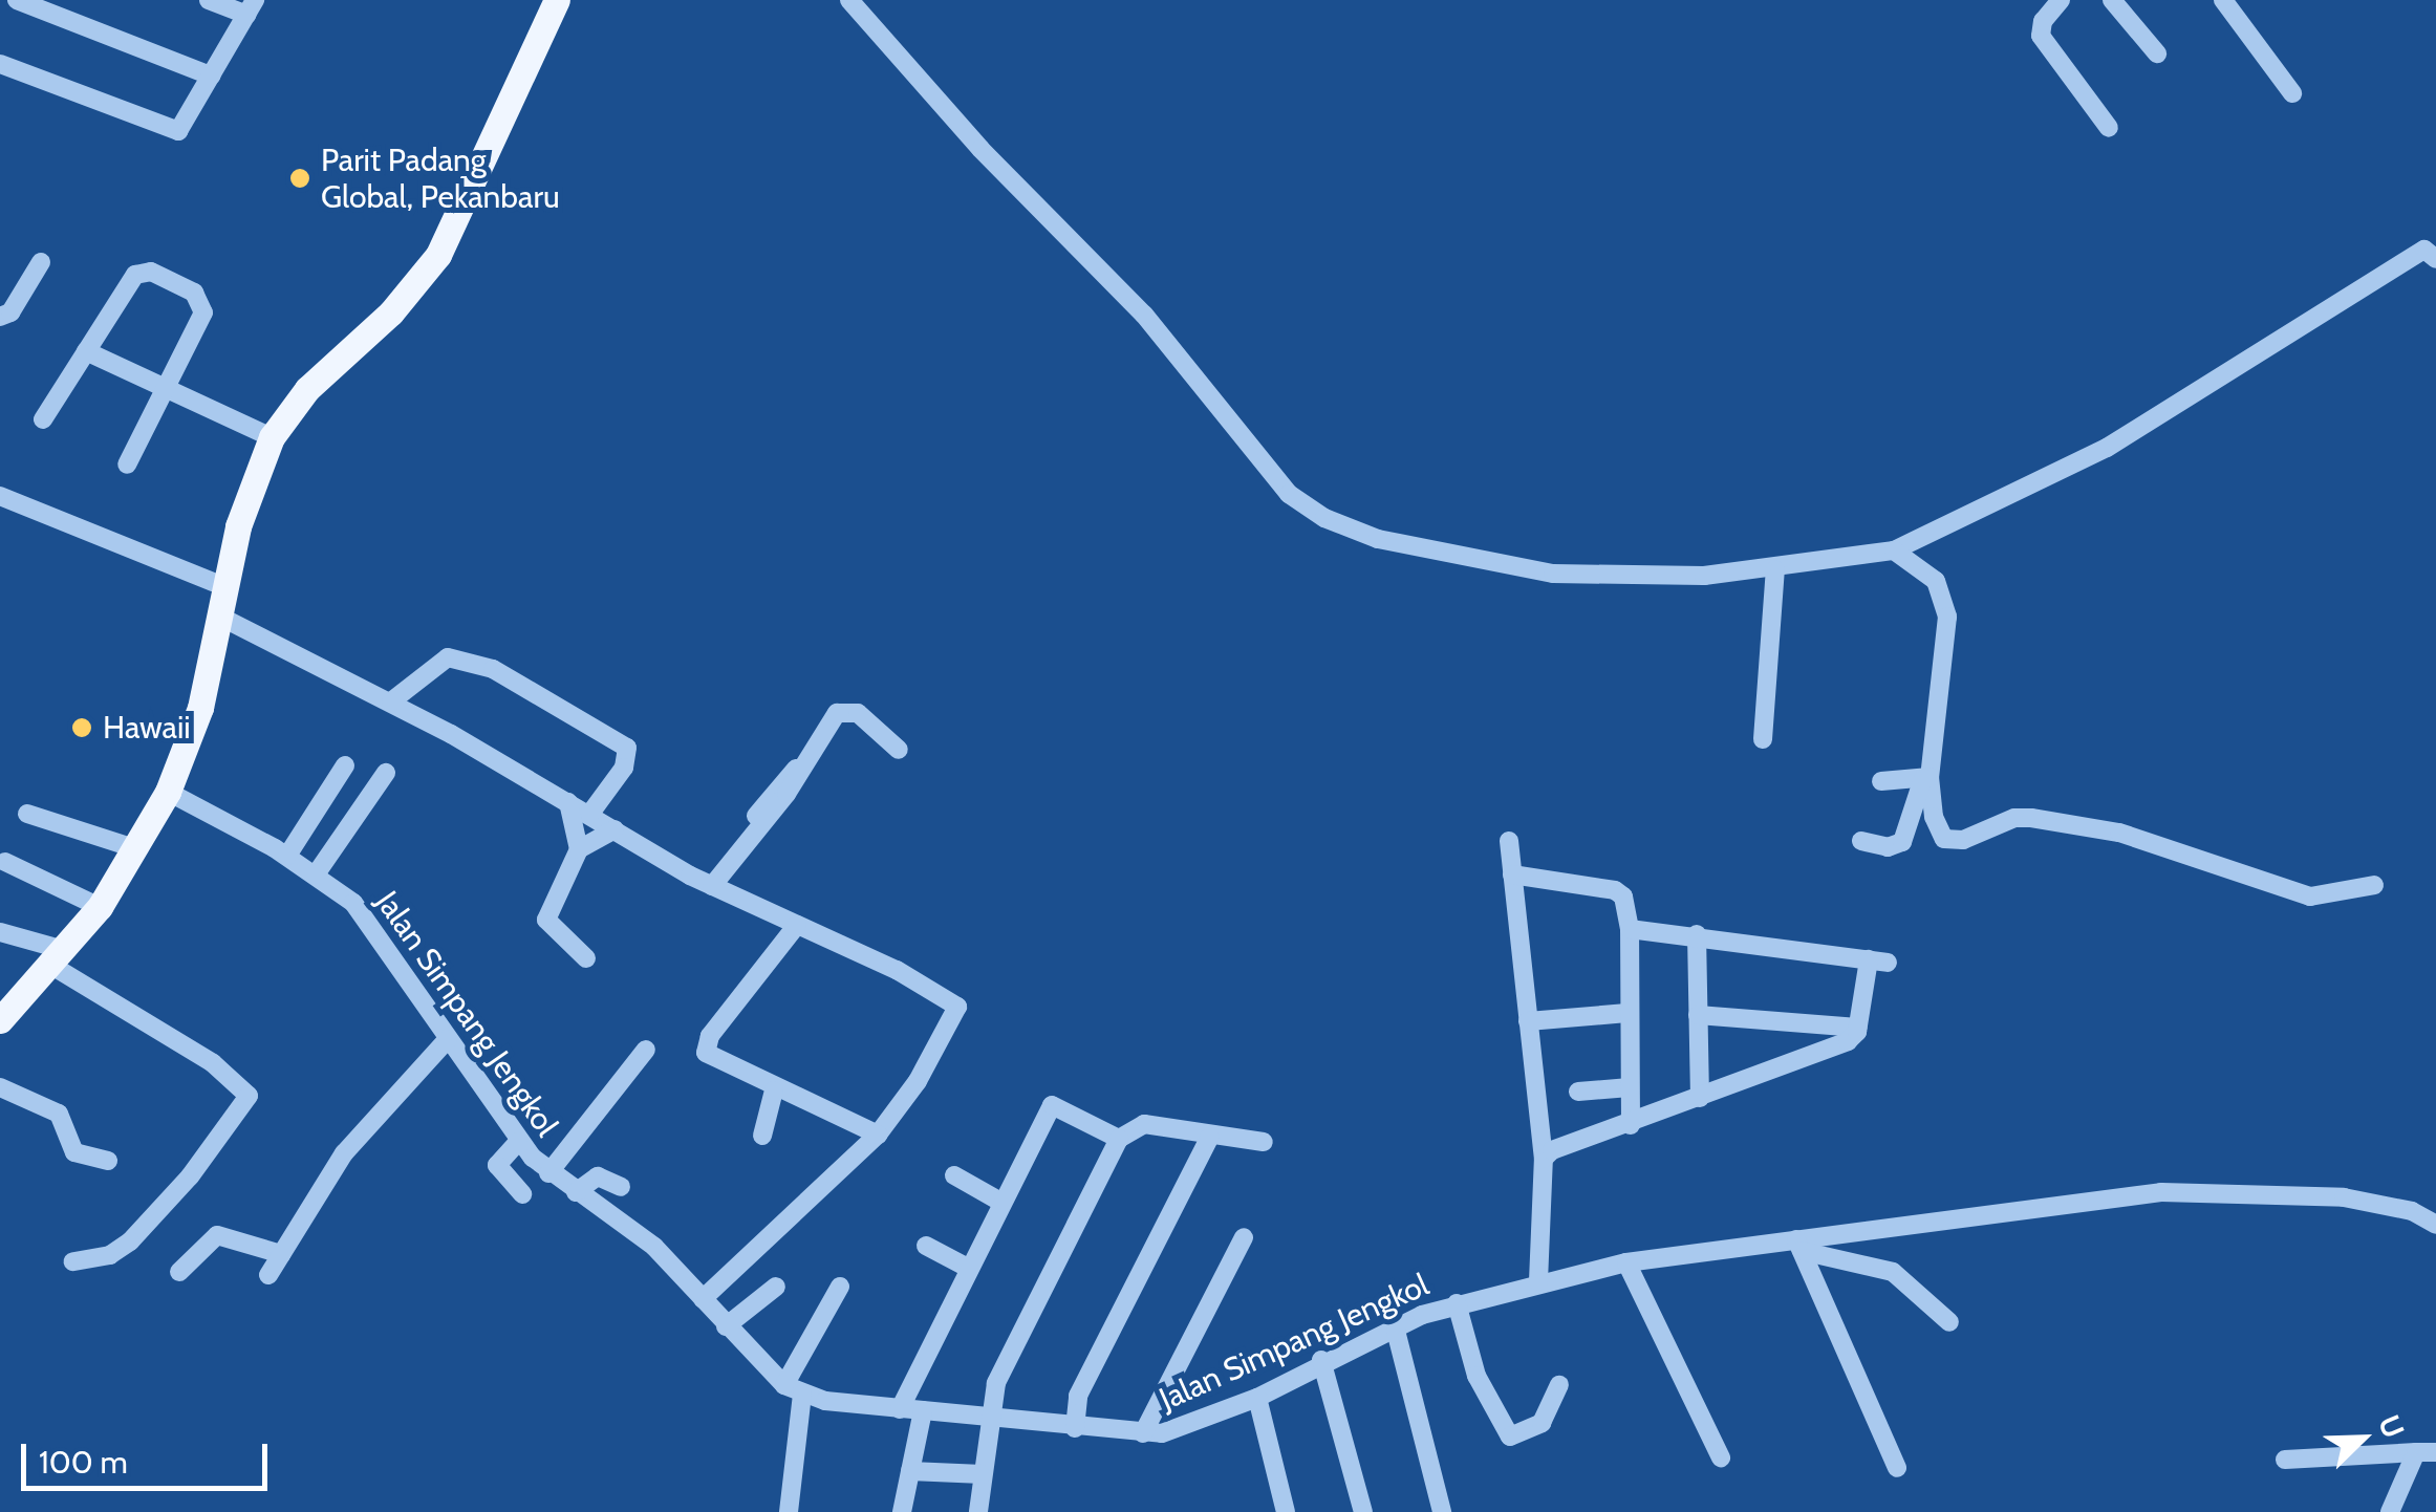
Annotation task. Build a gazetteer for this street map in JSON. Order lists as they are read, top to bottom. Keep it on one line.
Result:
{"streets":{"street":["Jalan Simpang Jengkol"]},"places":["Parit Padang Global, Pekanbaru","Hawaii"],"scale_bar":"100 m","north":"top right"}
